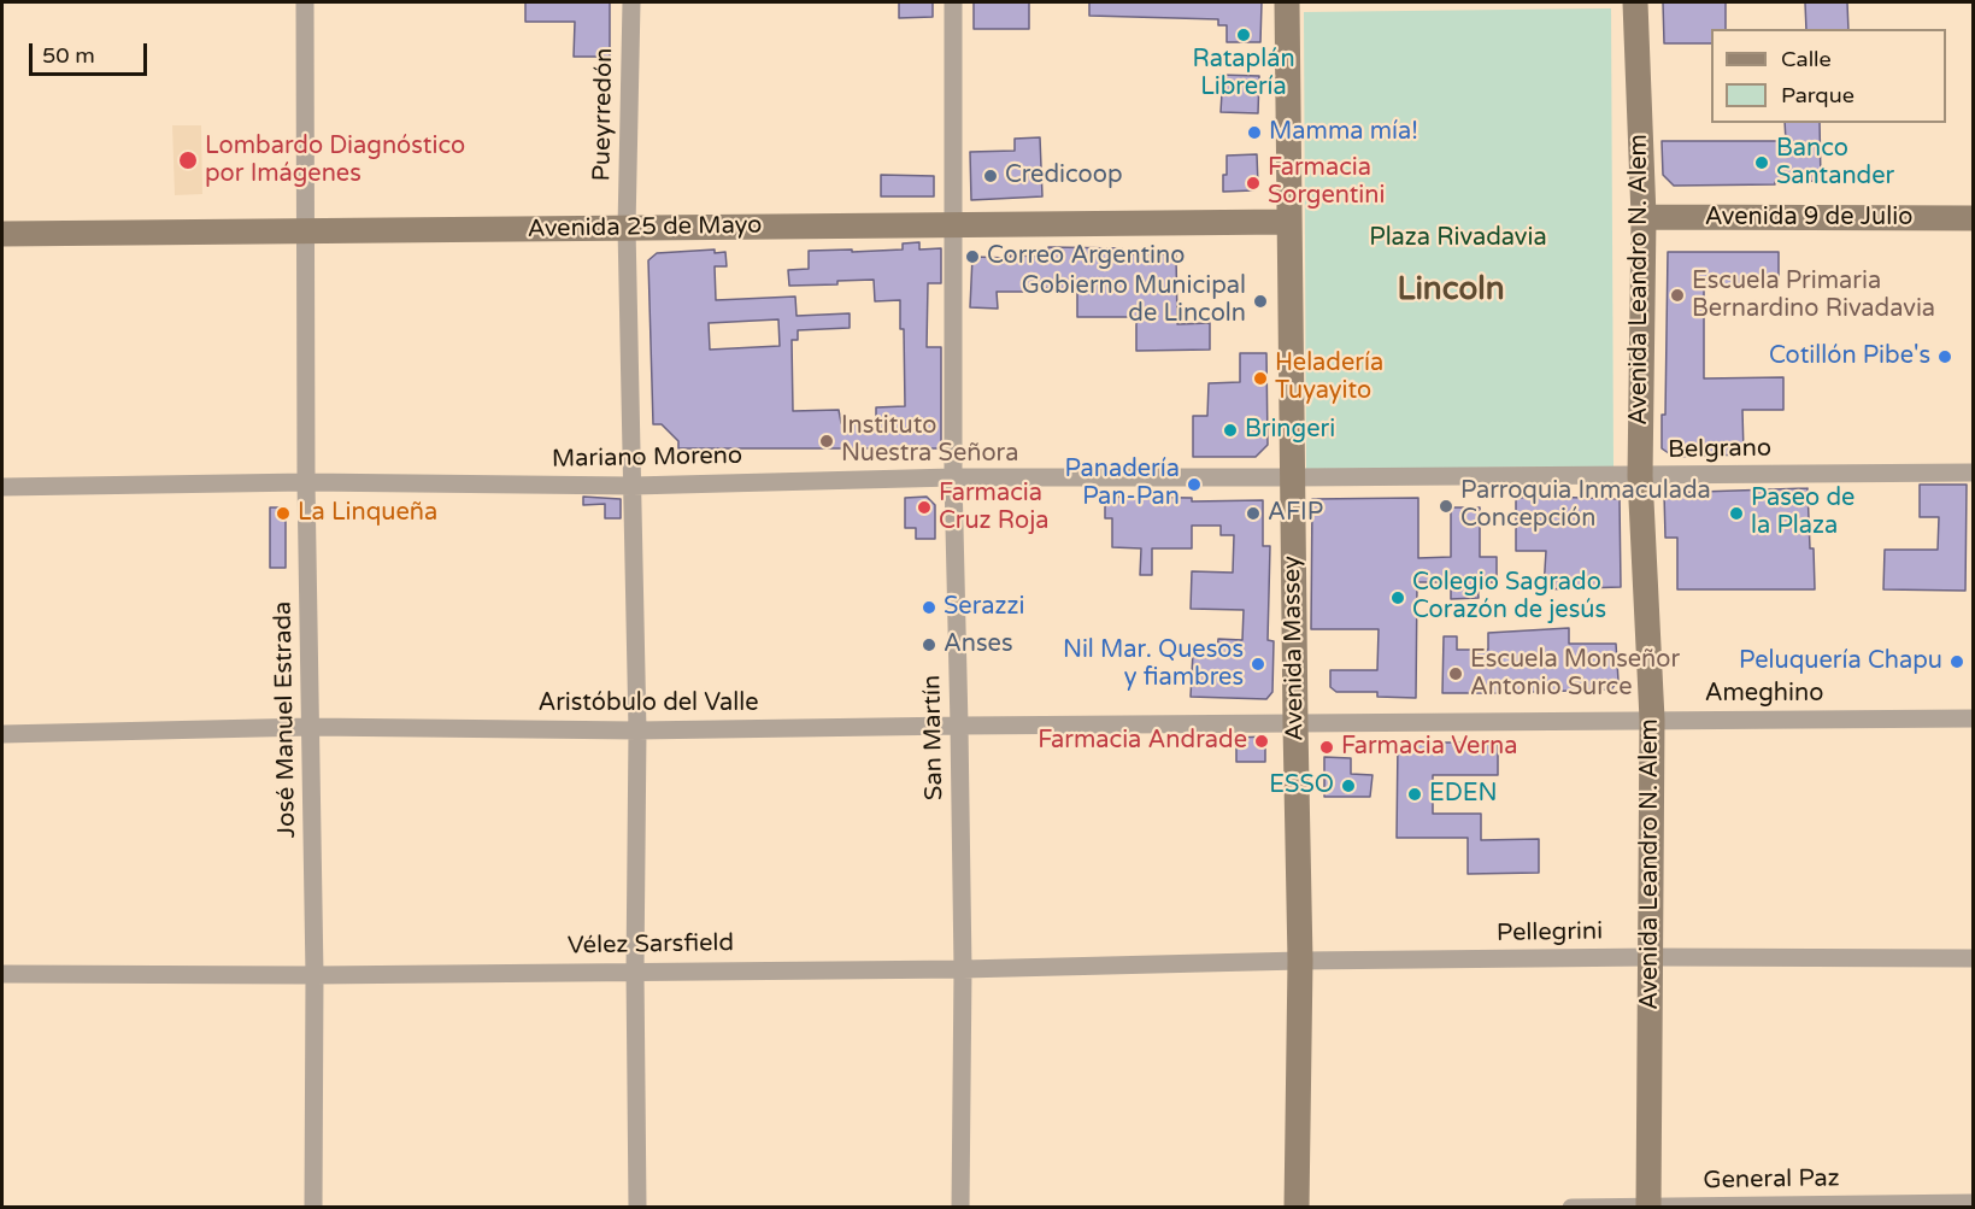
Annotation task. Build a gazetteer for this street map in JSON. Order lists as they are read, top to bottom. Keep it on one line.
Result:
{"streets":{"main road":["Avenida 9 de Julio","Avenida 25 de Mayo","Avenida Leandro N. Alem","Avenida Massey"],"street":["Pueyrredón","Belgrano","Mariano Moreno","Ameghino","Aristóbulo del Valle","José Manuel Estrada","San Martín","Pellegrini","Vélez Sarsfield","General Paz"]},"crossings":[["Pueyrredón","Avenida 25 de Mayo"],["Pueyrredón","Mariano Moreno"],["Pueyrredón","Aristóbulo del Valle"],["Pueyrredón","Vélez Sarsfield"],["Avenida 9 de Julio","Avenida Leandro N. Alem"],["Avenida 25 de Mayo","Avenida Massey"],["Avenida 25 de Mayo","José Manuel Estrada"],["Avenida 25 de Mayo","San Martín"],["Avenida Leandro N. Alem","Belgrano"],["Avenida Leandro N. Alem","Ameghino"],["Avenida Leandro N. Alem","Pellegrini"],["Avenida Leandro N. Alem","General Paz"],["Belgrano","Mariano Moreno"],["Belgrano","Avenida Massey"],["Mariano Moreno","Avenida Massey"],["Mariano Moreno","José Manuel Estrada"],["Mariano Moreno","San Martín"],["Avenida Massey","Ameghino"],["Avenida Massey","Aristóbulo del Valle"],["Avenida Massey","Pellegrini"],["Avenida Massey","Vélez Sarsfield"],["Ameghino","Aristóbulo del Valle"],["Aristóbulo del Valle","José Manuel Estrada"],["Aristóbulo del Valle","San Martín"],["José Manuel Estrada","Vélez Sarsfield"],["San Martín","Vélez Sarsfield"],["Pellegrini","Vélez Sarsfield"]],"districts":["Lincoln"],"parks":["Plaza Rivadavia"],"places":["Rataplán Librería","Mamma mía!","Lombardo Diagnóstico por Imágenes","Banco Santander","Credicoop","Farmacia Sorgentini","Correo Argentino","Escuela Primaria Bernardino Rivadavia","Gobierno Municipal de Lincoln","Cotillón Pibe's","Heladería Tuyayito","Bringeri","Instituto Nuestra Señora","Panadería Pan-Pan","Parroquia Inmaculada Concepción","Farmacia Cruz Roja","La Linqueña","AFIP","Paseo de la Plaza","Colegio Sagrado Corazón de jesús","Serazzi","Anses","Peluquería Chapu","Nil Mar. Quesos y fiambres","Escuela Monseñor Antonio Surce","Farmacia Andrade","Farmacia Verna","ESSO","EDEN"],"legend":["Calle","Parque"],"scale_bar":"50 m"}
